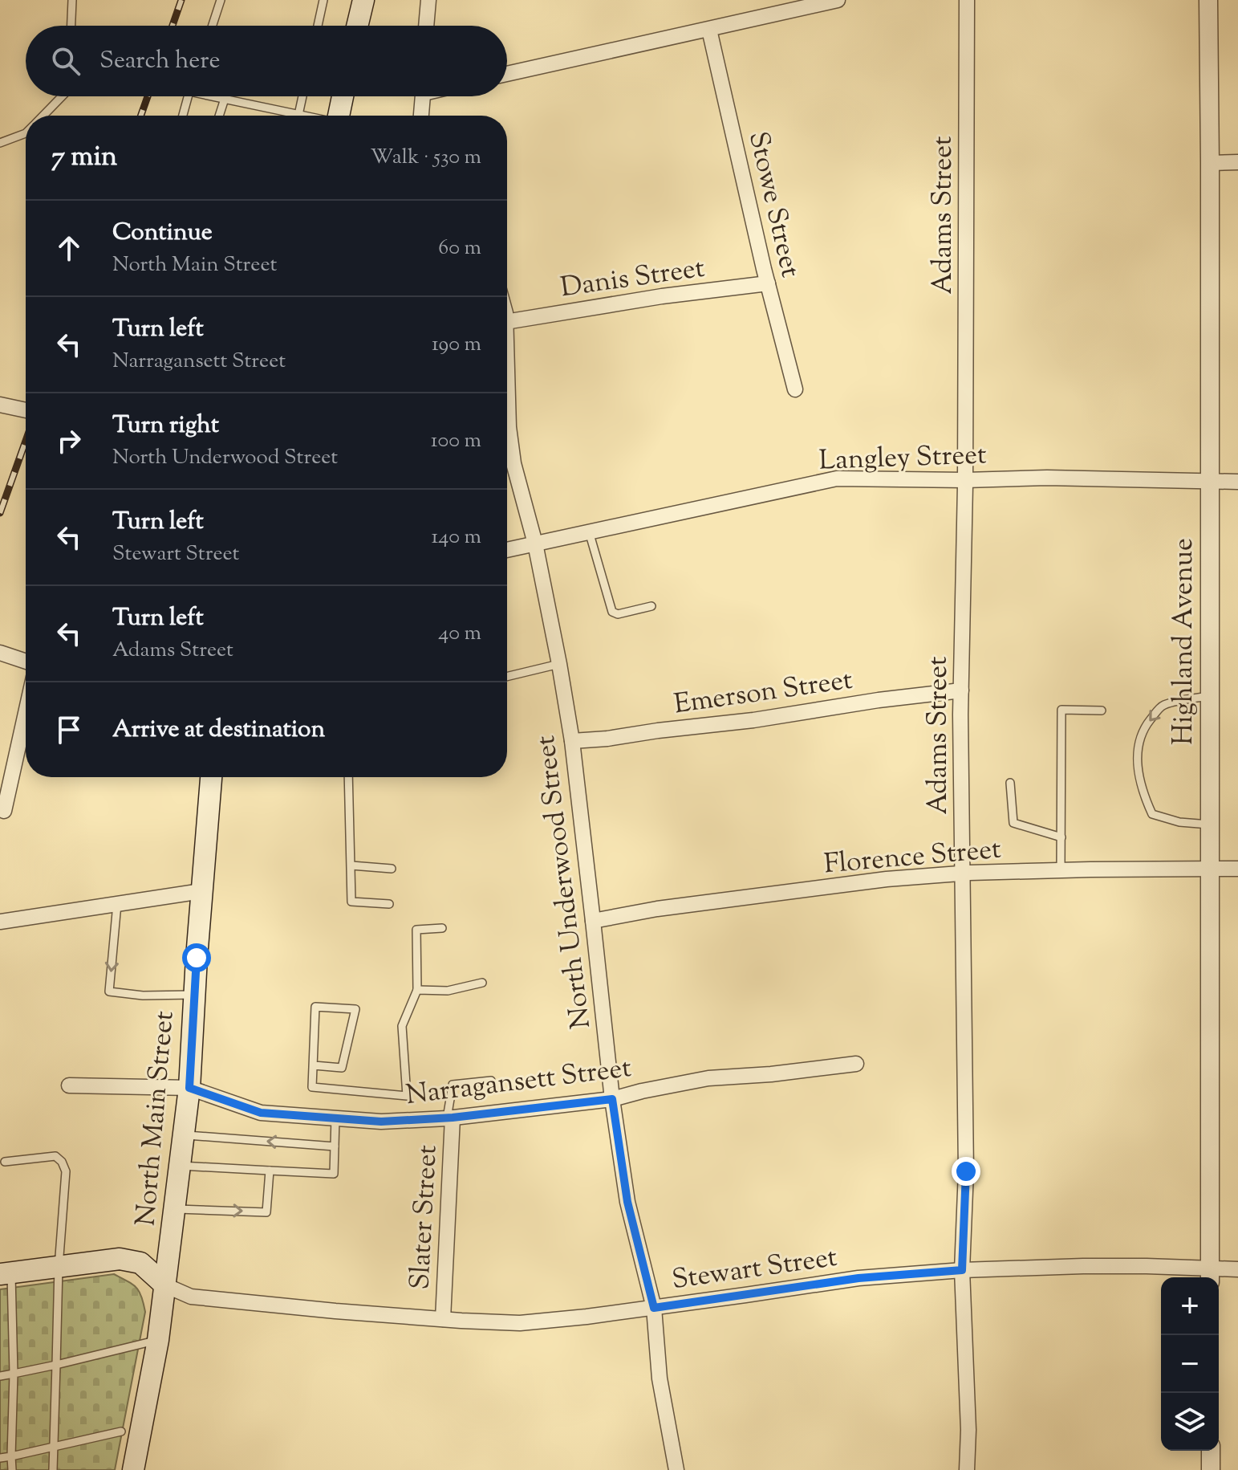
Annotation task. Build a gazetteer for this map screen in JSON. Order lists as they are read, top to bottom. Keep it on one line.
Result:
{"streets":{"main road":["North Main Street"],"street":["Stowe Street","Adams Street","Danis Street","Langley Street","Highland Avenue","Emerson Street","Florence Street","North Underwood Street","Narragansett Street","Slater Street","Stewart Street"]},"crossings":[["Stowe Street","Danis Street"],["Adams Street","Langley Street"],["Adams Street","Emerson Street"],["Adams Street","Florence Street"],["Adams Street","Stewart Street"],["Langley Street","Highland Avenue"],["Langley Street","North Underwood Street"],["Highland Avenue","Florence Street"],["Highland Avenue","Stewart Street"],["Emerson Street","North Underwood Street"],["Florence Street","North Underwood Street"],["North Underwood Street","Narragansett Street"],["North Underwood Street","Stewart Street"],["Narragansett Street","North Main Street"],["Narragansett Street","Slater Street"],["North Main Street","Stewart Street"],["Slater Street","Stewart Street"]],"page":{"search":"Search here","heading":["7 min","Walk · 530 m"],"list":[["Continue","North Main Street","60 m"],["Turn left","Narragansett Street","190 m"],["Turn right","North Underwood Street","100 m"],["Turn left","Stewart Street","140 m"],["Turn left","Adams Street","40 m"],"Arrive at destination"],"map_buttons":["+","−"]}}
